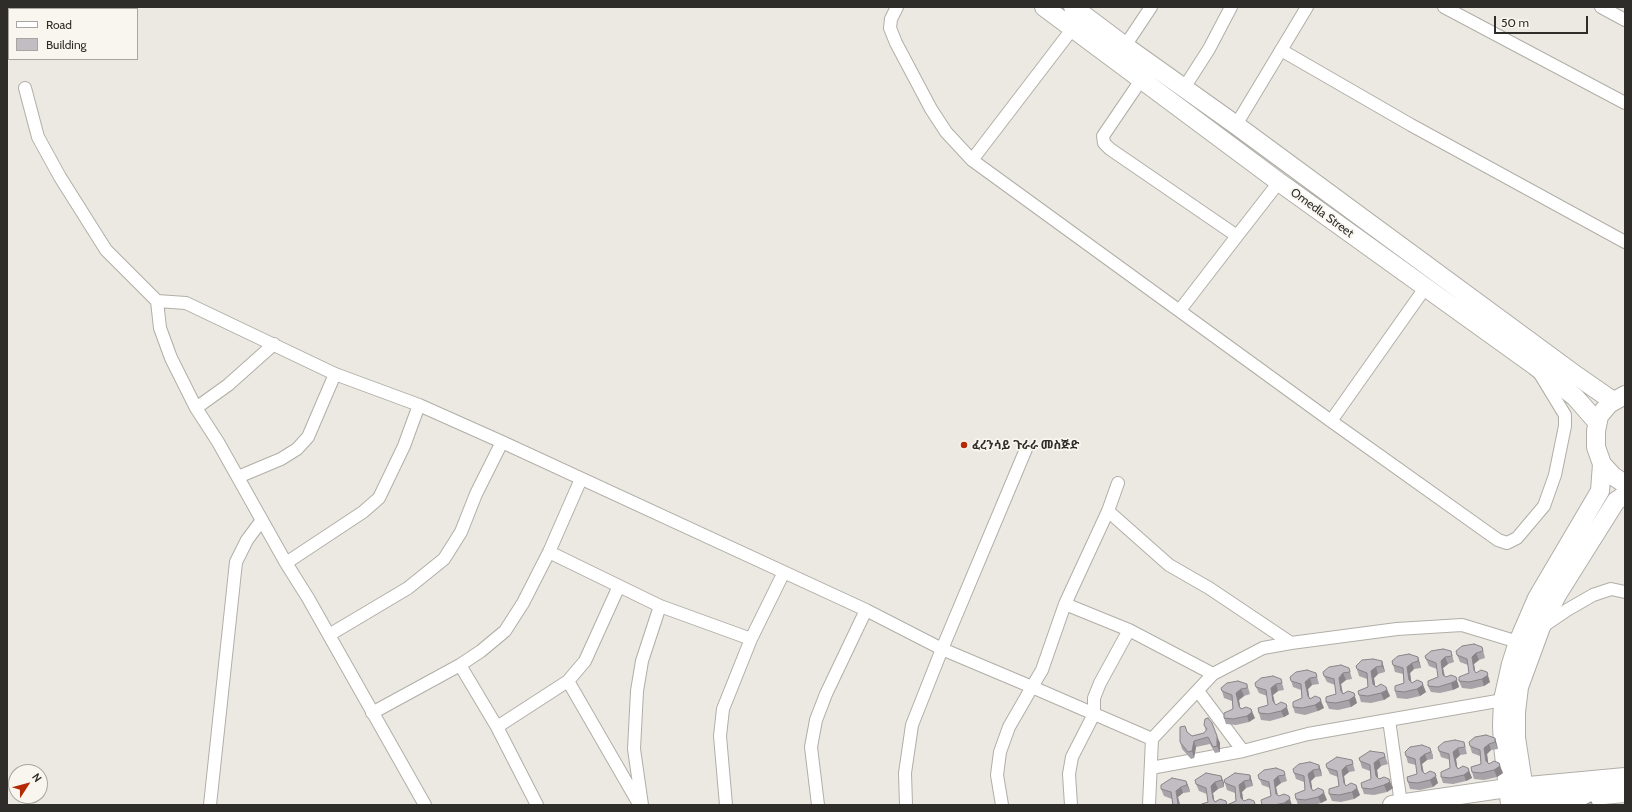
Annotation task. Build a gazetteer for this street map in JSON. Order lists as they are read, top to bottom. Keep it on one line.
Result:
{"streets":{"main road":["Omedla Street"]},"places":["ፈረንሳይ ጉራራ መስጅድ"],"legend":["Road","Building"],"scale_bar":"50 m","north":"top right"}
